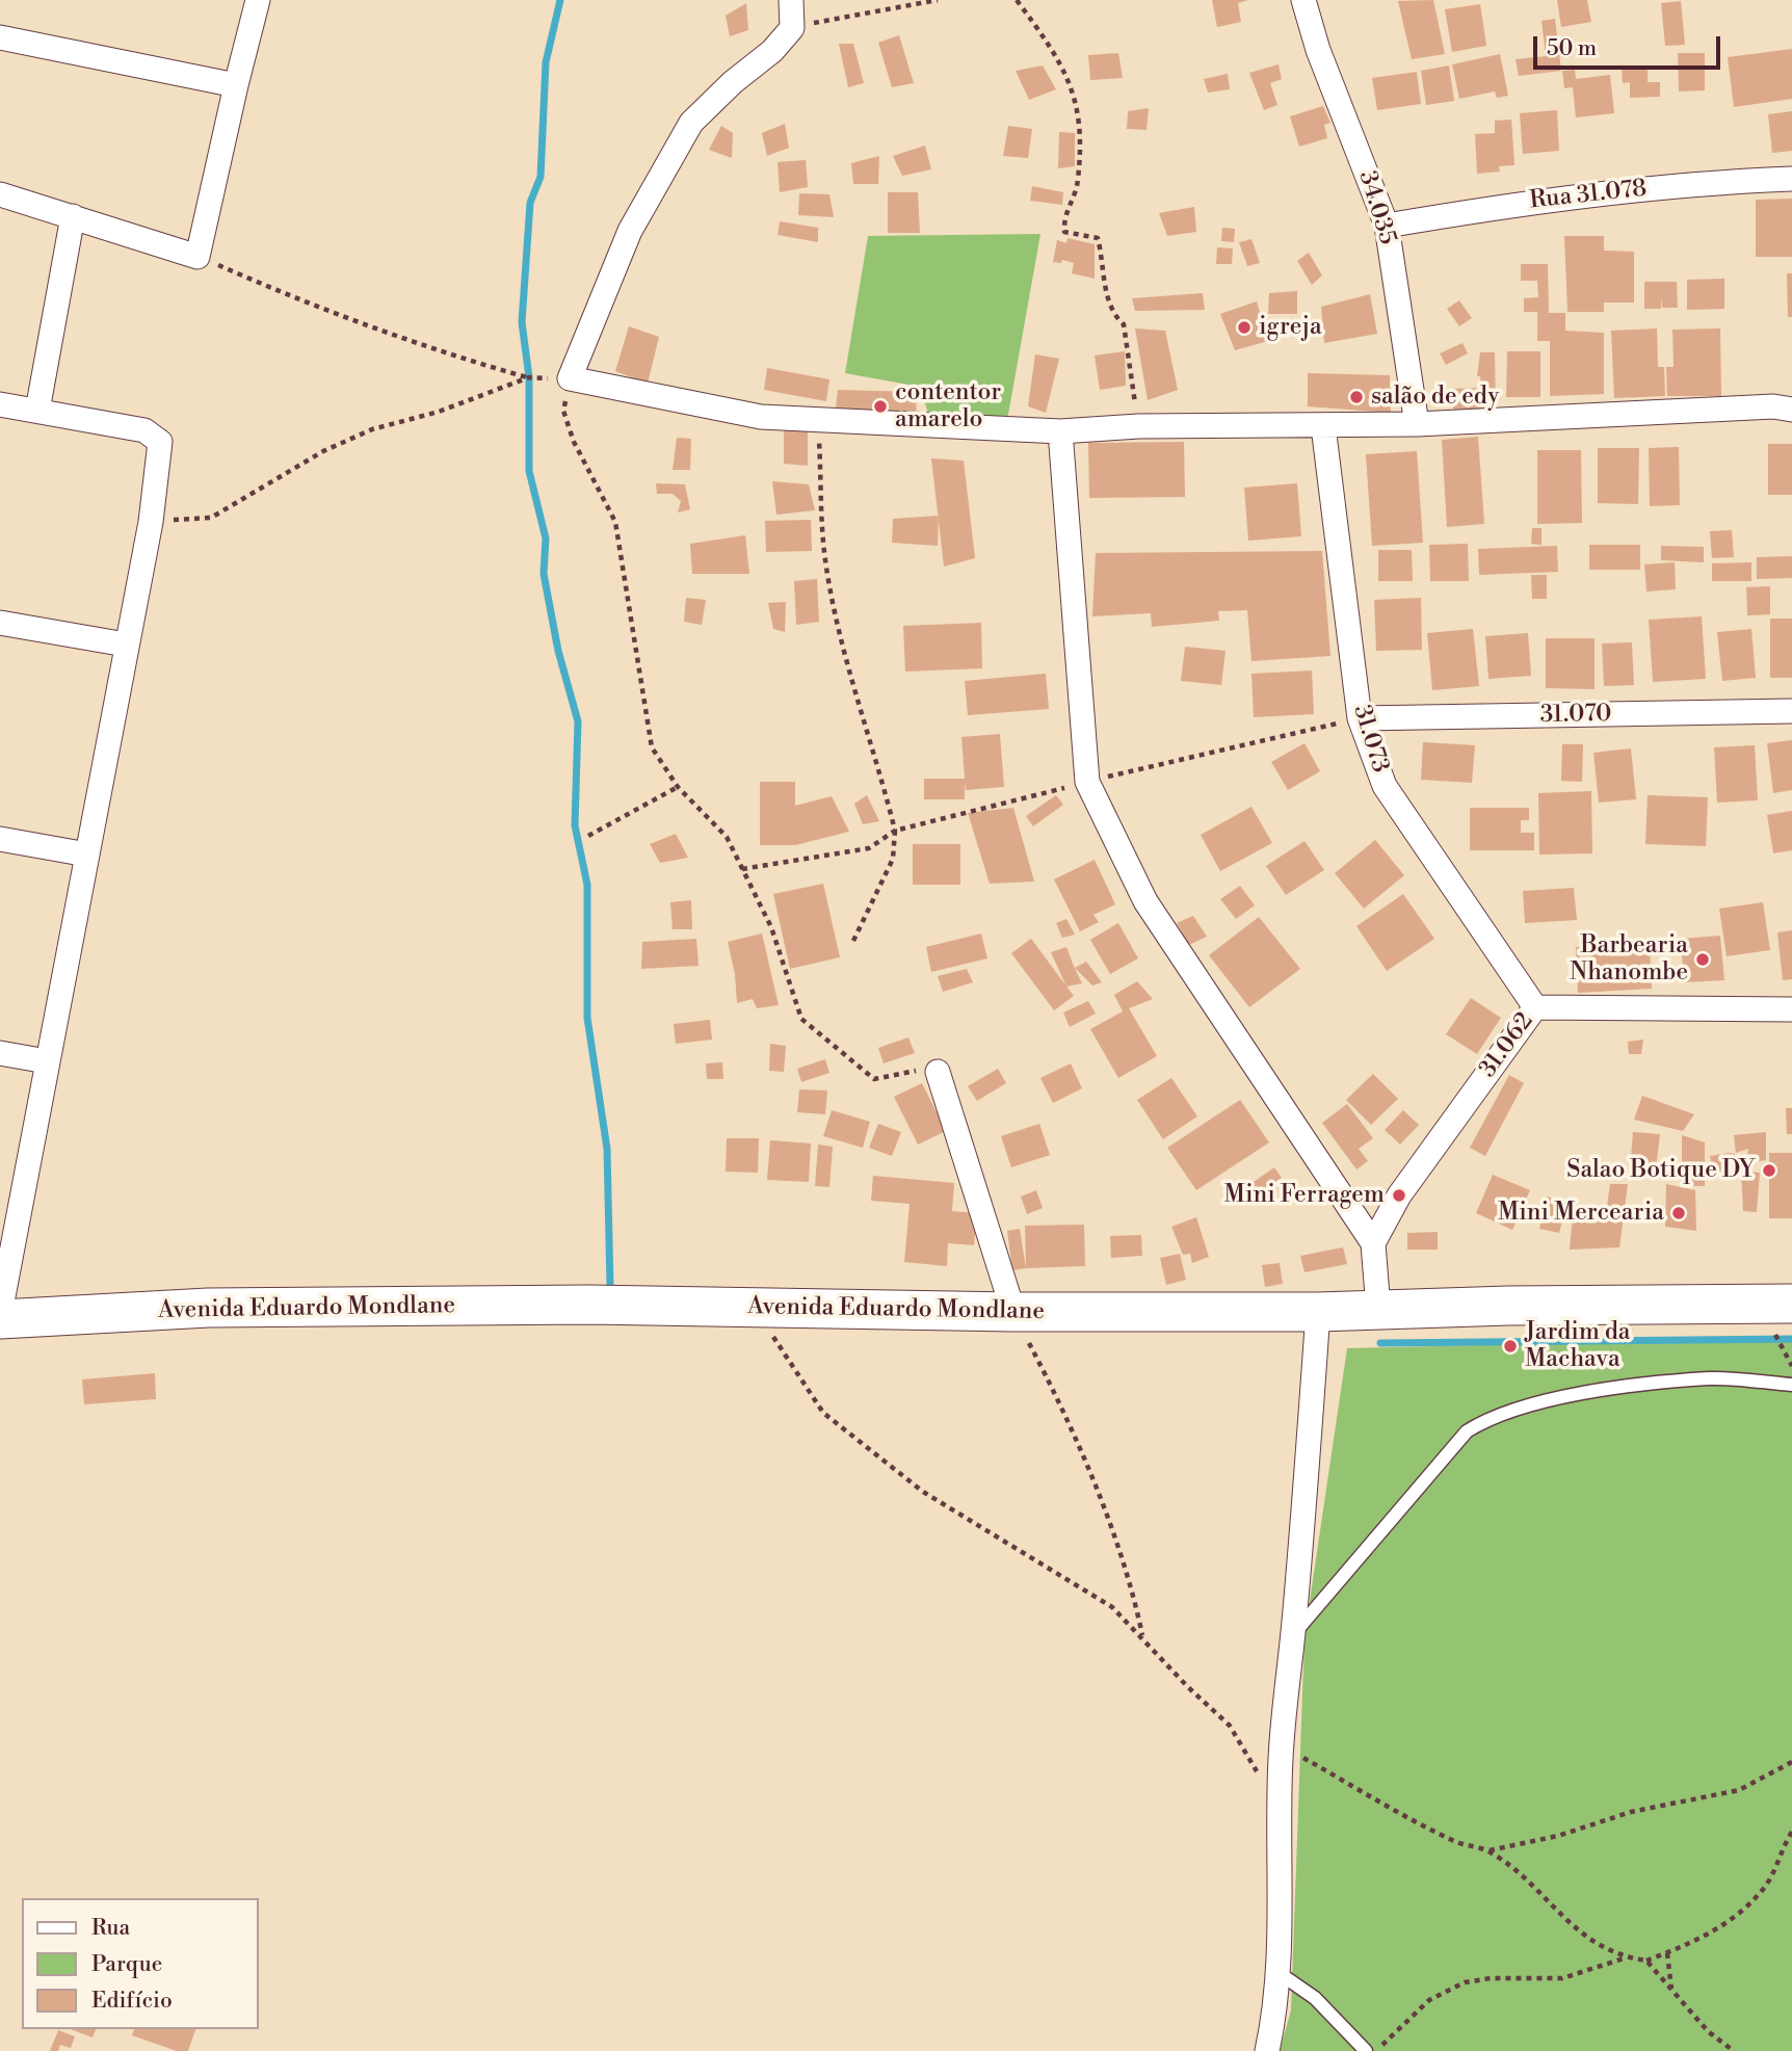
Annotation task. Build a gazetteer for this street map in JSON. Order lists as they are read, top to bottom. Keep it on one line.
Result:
{"streets":{"main road":["Avenida Eduardo Mondlane"],"street":["Rua 31.078","34.035","31.070","31.073","31.062"]},"crossings":[["Rua 31.078","34.035"],["31.070","31.073"],["31.073","31.062"]],"places":["igreja","salão de edy","contentor amarelo","Barbearia Nhanombe","Salao Botique DY","Mini Ferragem","Mini Mercearia","Jardim da Machava"],"legend":["Rua","Parque","Edifício"],"scale_bar":"50 m"}
